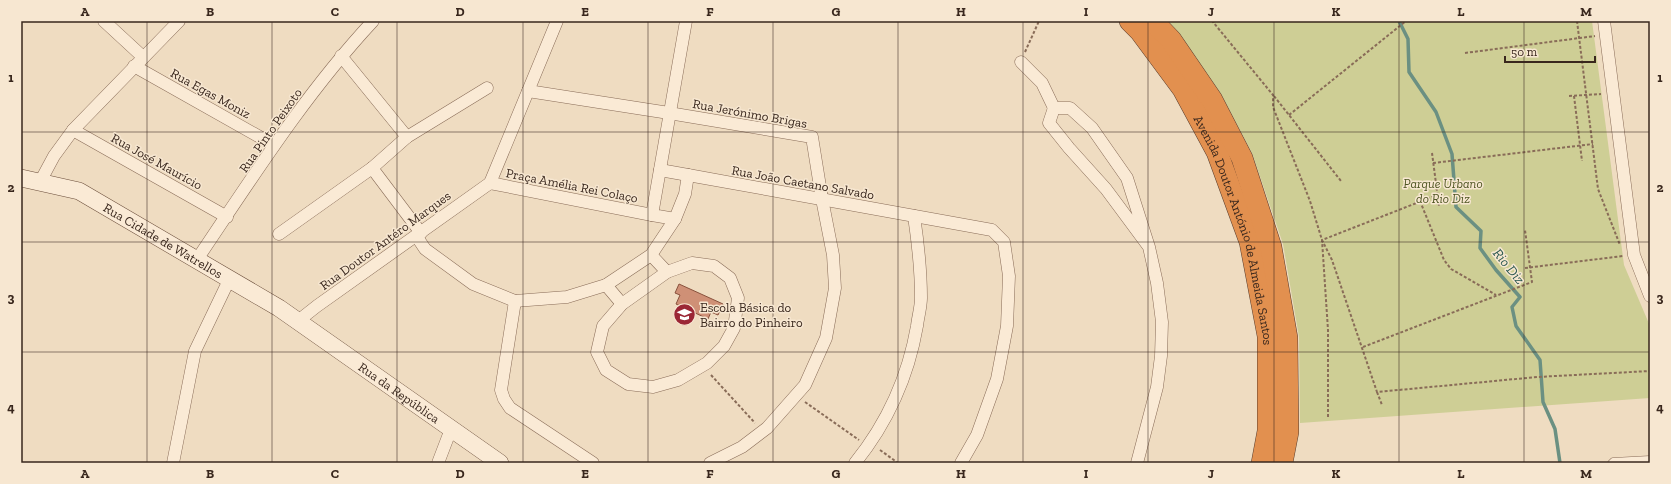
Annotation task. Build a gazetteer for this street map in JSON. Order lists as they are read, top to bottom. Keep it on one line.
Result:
{"streets":{"highway":["Avenida Doutor António de Almeida Santos"],"street":["Rua Egas Moniz","Rua Jerónimo Brigas","Rua Pinto Peixoto","Rua José Maurício","Rua João Caetano Salvado","Praça Amélia Rei Colaço","Rua Doutor Antéro Marques","Rua Cidade de Watrellos","Rua da República"]},"crossings":[["Rua Egas Moniz","Rua Pinto Peixoto"],["Rua Jerónimo Brigas","Rua João Caetano Salvado"],["Rua Pinto Peixoto","Rua José Maurício"],["Rua Pinto Peixoto","Rua Cidade de Watrellos"],["Praça Amélia Rei Colaço","Rua Doutor Antéro Marques"],["Rua Doutor Antéro Marques","Rua Cidade de Watrellos"],["Rua Doutor Antéro Marques","Rua da República"],["Rua Cidade de Watrellos","Rua da República"]],"water":["Rio Diz"],"parks":["Parque Urbano do Rio Diz"],"places":{"school or university":["Escola Básica do Bairro do Pinheiro"]},"scale_bar":"50 m","grid":{"columns":["A","B","C","D","E","F","G","H","I","J","K","L","M"],"rows":["1","2","3","4"]}}
